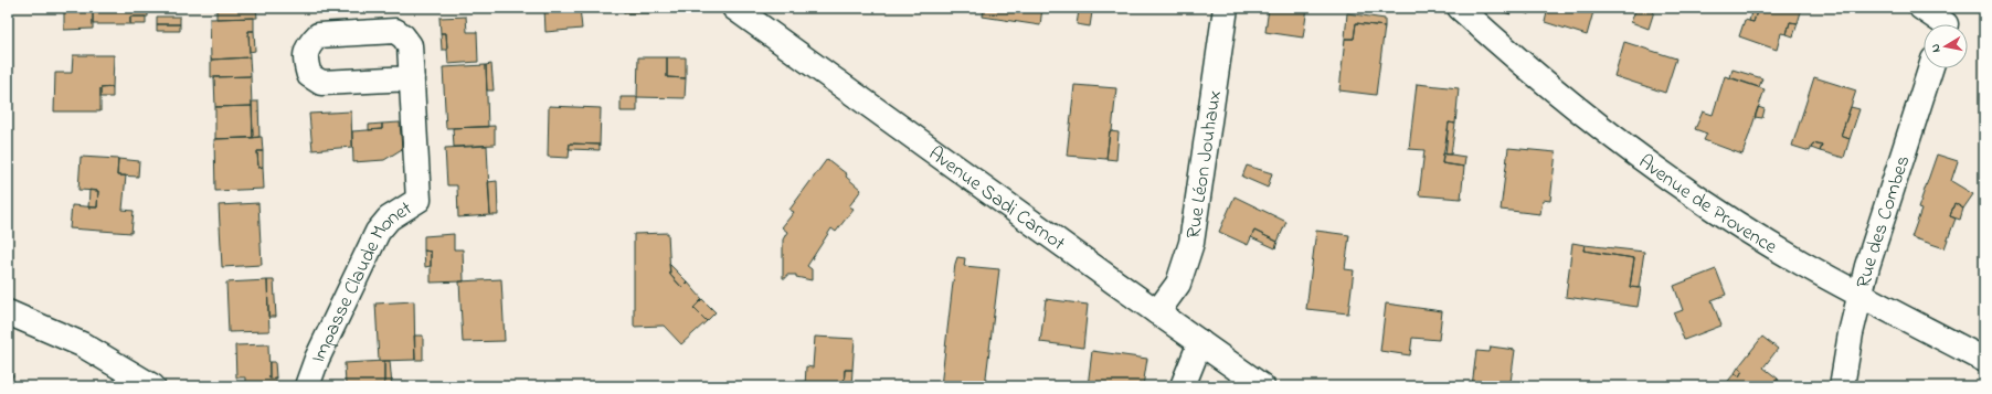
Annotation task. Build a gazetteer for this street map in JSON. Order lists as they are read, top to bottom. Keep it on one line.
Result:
{"streets":{"street":["Rue Léon Jouhaux","Avenue Sadi Carnot","Avenue de Provence","Rue des Combes","Impasse Claude Monet"]},"crossings":[["Rue Léon Jouhaux","Avenue Sadi Carnot"],["Avenue de Provence","Rue des Combes"]],"north":"left"}
